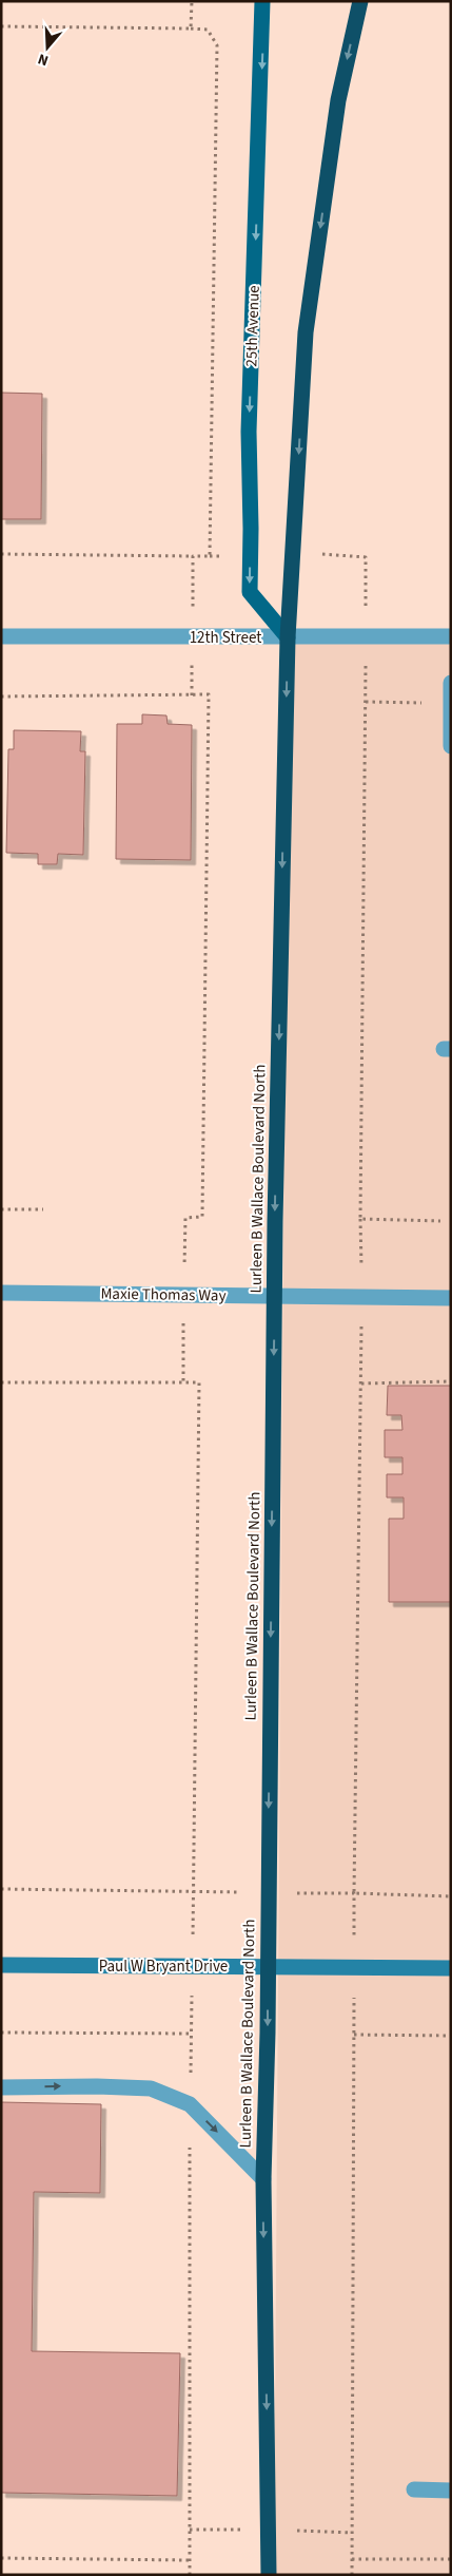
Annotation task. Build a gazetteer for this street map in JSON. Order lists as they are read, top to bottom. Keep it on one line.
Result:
{"streets":{"highway":["Lurleen B Wallace Boulevard North"],"main road":["25th Avenue"],"street":["12th Street","Maxie Thomas Way","Paul W Bryant Drive"]},"crossings":[["25th Avenue","12th Street"],["25th Avenue","Lurleen B Wallace Boulevard North"],["12th Street","Lurleen B Wallace Boulevard North"],["Lurleen B Wallace Boulevard North","Maxie Thomas Way"],["Lurleen B Wallace Boulevard North","Paul W Bryant Drive"]],"one_way":["25th Avenue","Lurleen B Wallace Boulevard North"],"north":"bottom"}
